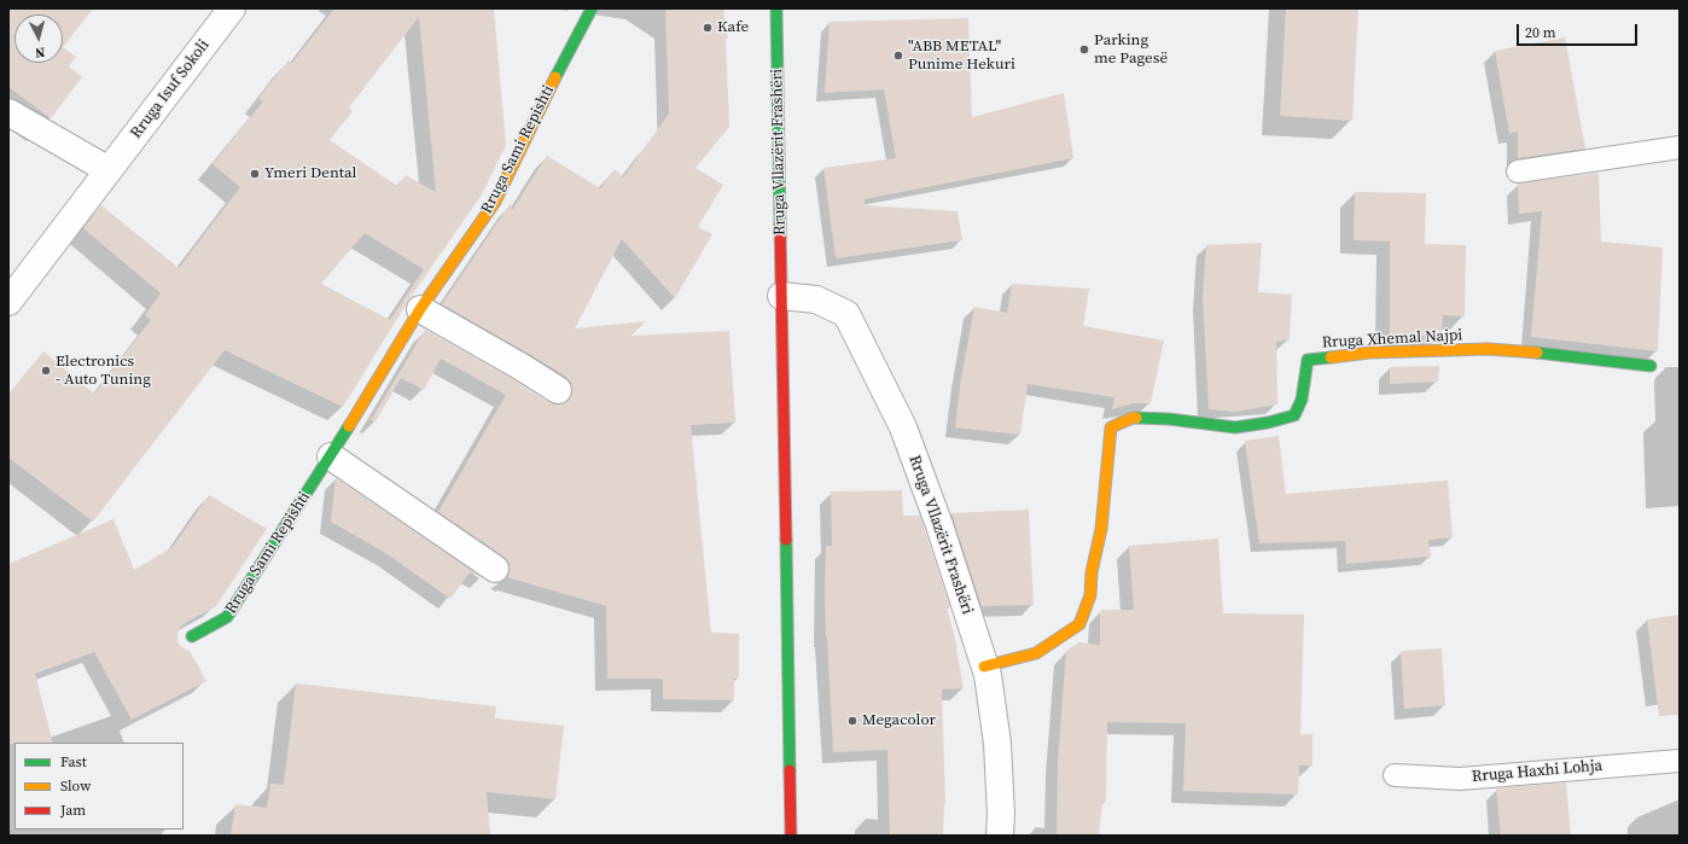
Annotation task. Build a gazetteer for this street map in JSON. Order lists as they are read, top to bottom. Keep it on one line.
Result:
{"streets":{"street":["Rruga Isuf Sokoli","Rruga Sami Repishti","Rruga Vllazërit Frashëri","Rruga Xhemal Najpi"],"lane":["Rruga Haxhi Lohja"]},"crossings":[["Rruga Vllazërit Frashëri","Rruga Xhemal Najpi"]],"places":["Kafe","Parking me Pagesë","\"ABB METAL\" Punime Hekuri","Ymeri Dental","Electronics - Auto Tuning","Megacolor"],"legend":["Fast","Slow","Jam"],"scale_bar":"20 m","north":"bottom"}
